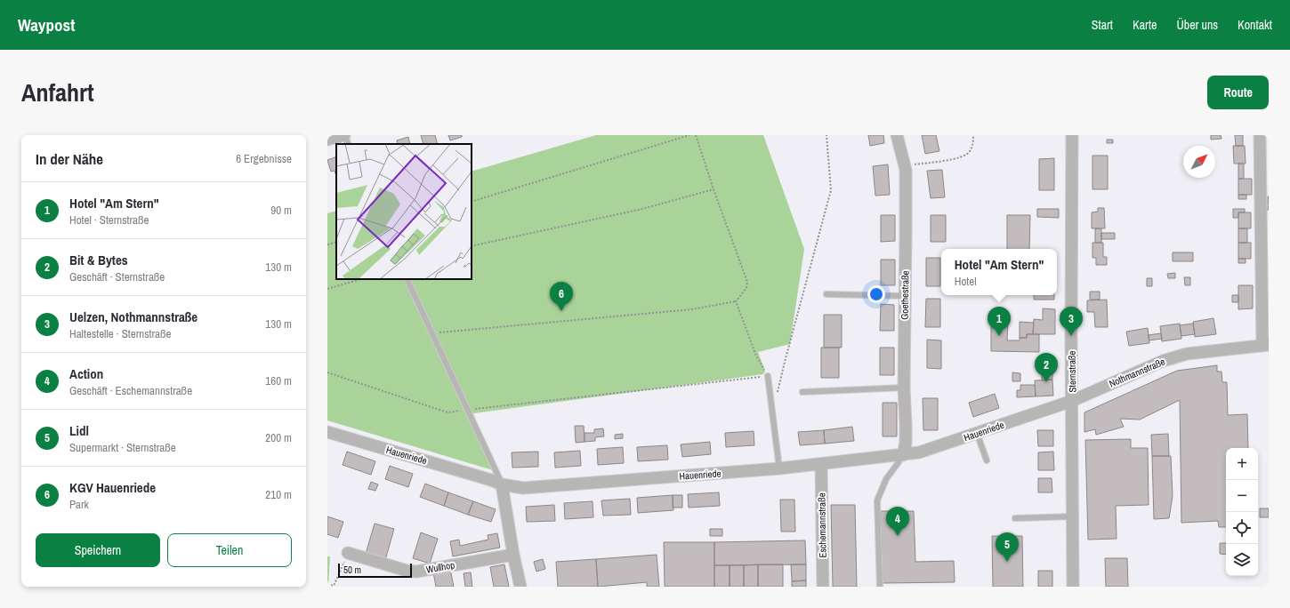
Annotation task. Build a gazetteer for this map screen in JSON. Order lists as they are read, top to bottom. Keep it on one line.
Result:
{"streets":{"street":["Goethestraße","Sternstraße","Nothmannstraße","Hauenriede","Eschemannstraße","Wullhop"]},"crossings":[["Goethestraße","Hauenriede"],["Sternstraße","Nothmannstraße"],["Sternstraße","Hauenriede"],["Nothmannstraße","Hauenriede"],["Hauenriede","Eschemannstraße"]],"scale_bar":"50 m","north":"top right","page":{"header":"Waypost","nav":["Start","Karte","Über uns","Kontakt"],"title":"Anfahrt","buttons":["Route",["Speichern","Teilen"]],"heading":["In der Nähe","6 Ergebnisse"],"list":[{"mark":"1","name":"Hotel \"Am Stern\"","note":"Hotel · Sternstraße","value":"90 m"},{"mark":"2","name":"Bit & Bytes","note":"Geschäft · Sternstraße","value":"130 m"},{"mark":"3","name":"Uelzen, Nothmannstraße","note":"Haltestelle · Sternstraße","value":"130 m"},{"mark":"4","name":"Action","note":"Geschäft · Eschemannstraße","value":"160 m"},{"mark":"5","name":"Lidl","note":"Supermarkt · Sternstraße","value":"200 m"},{"mark":"6","name":"KGV Hauenriede","note":"Park","value":"210 m"}],"popup":["Hotel \"Am Stern\"","Hotel"],"pins":["6","1","3","2","4","5"],"map_buttons":["+","−"],"scale":"50 m"}}
